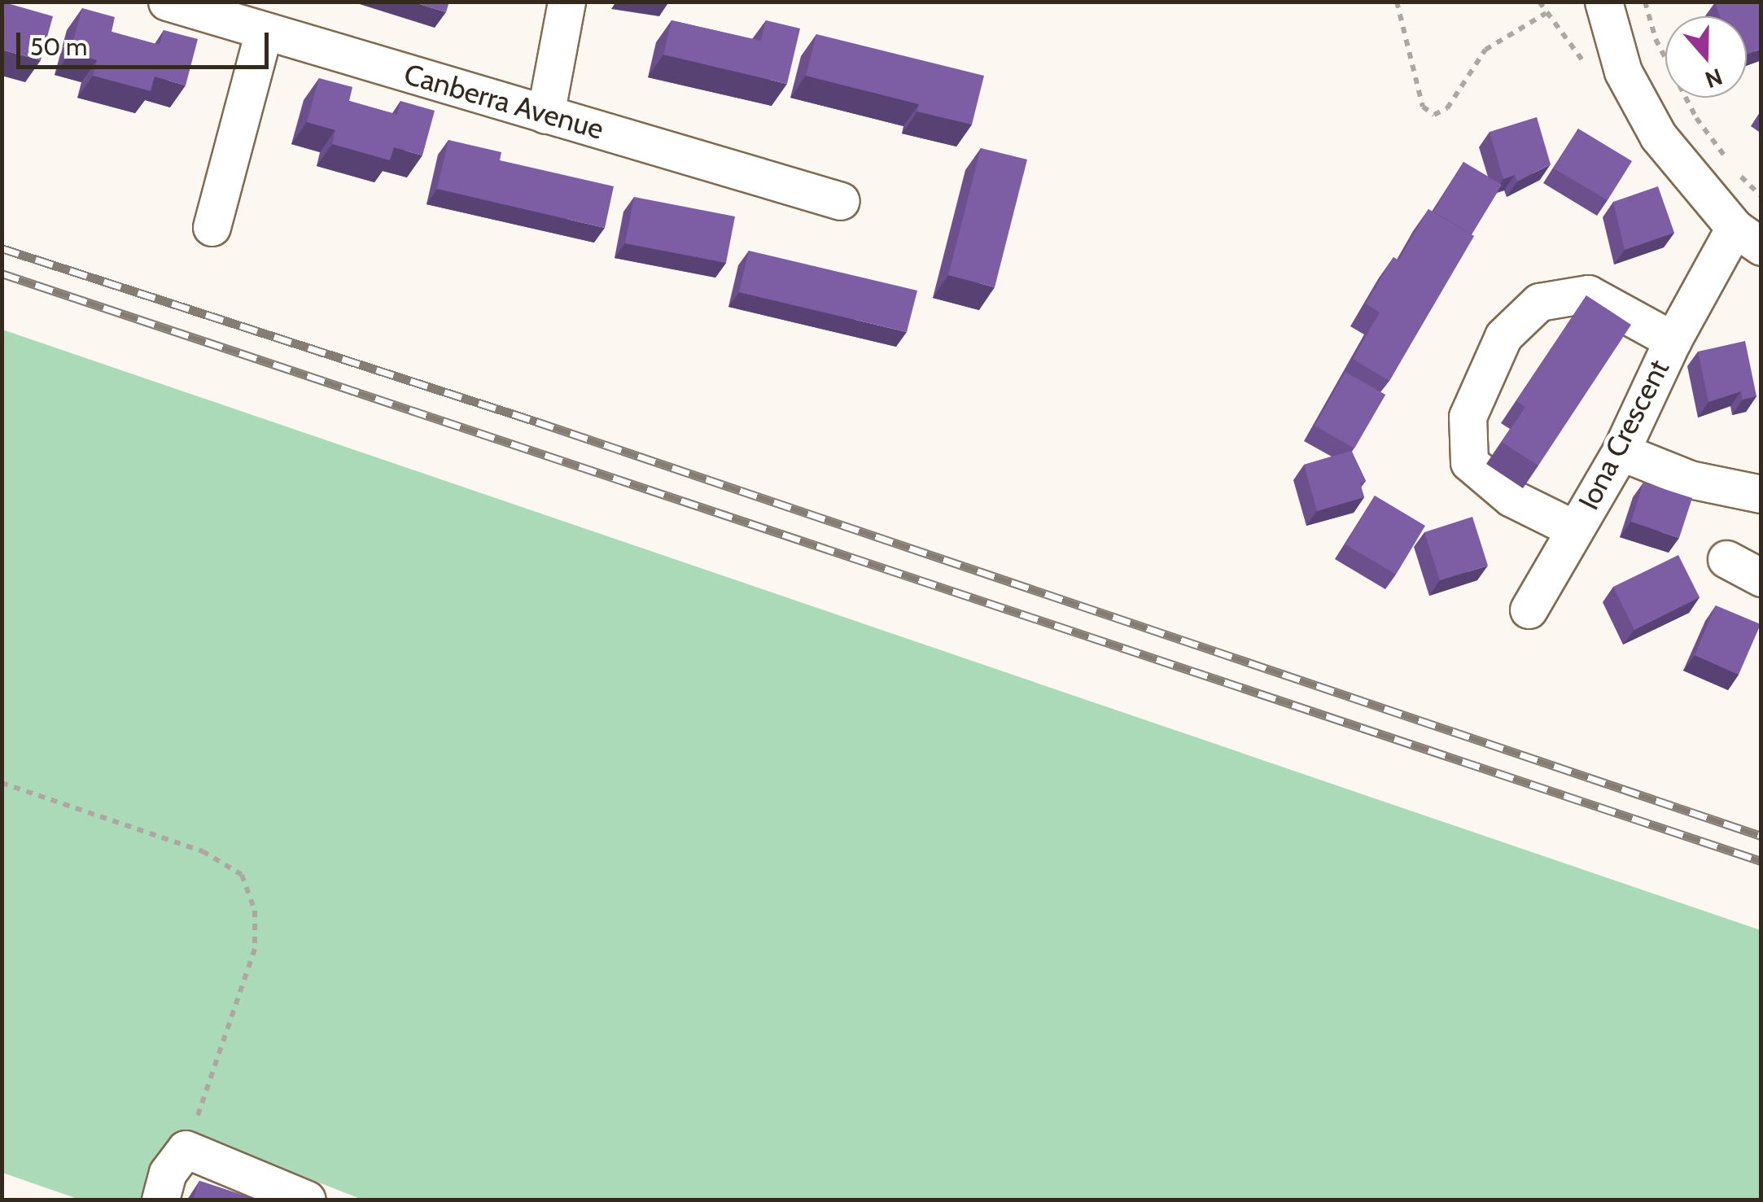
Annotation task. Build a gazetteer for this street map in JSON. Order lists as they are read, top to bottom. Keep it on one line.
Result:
{"streets":{"street":["Canberra Avenue","Iona Crescent"]},"scale_bar":"50 m","north":"bottom"}
